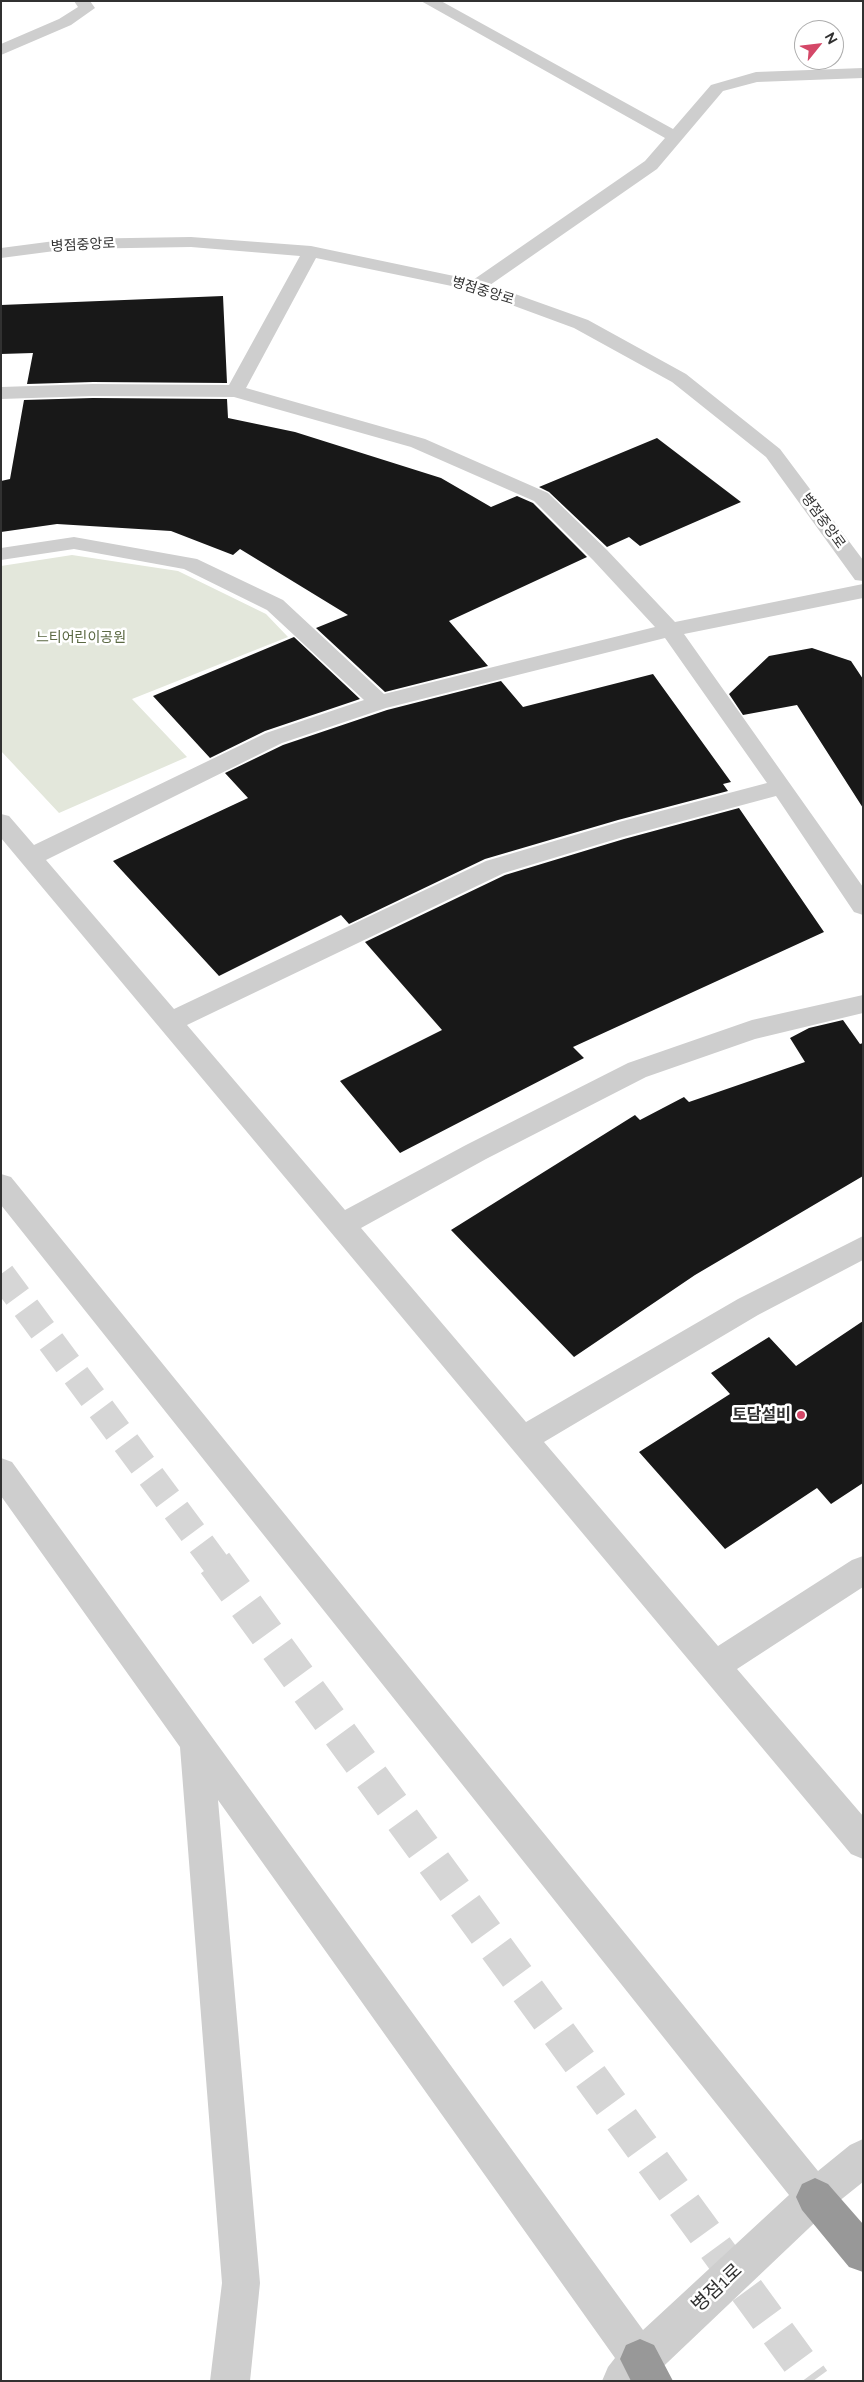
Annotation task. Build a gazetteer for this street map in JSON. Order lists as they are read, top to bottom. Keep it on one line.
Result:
{"streets":{"street":["병점중앙로","병점1로"]},"parks":["느티어린이공원"],"places":["토담설비"],"north":"top right"}
